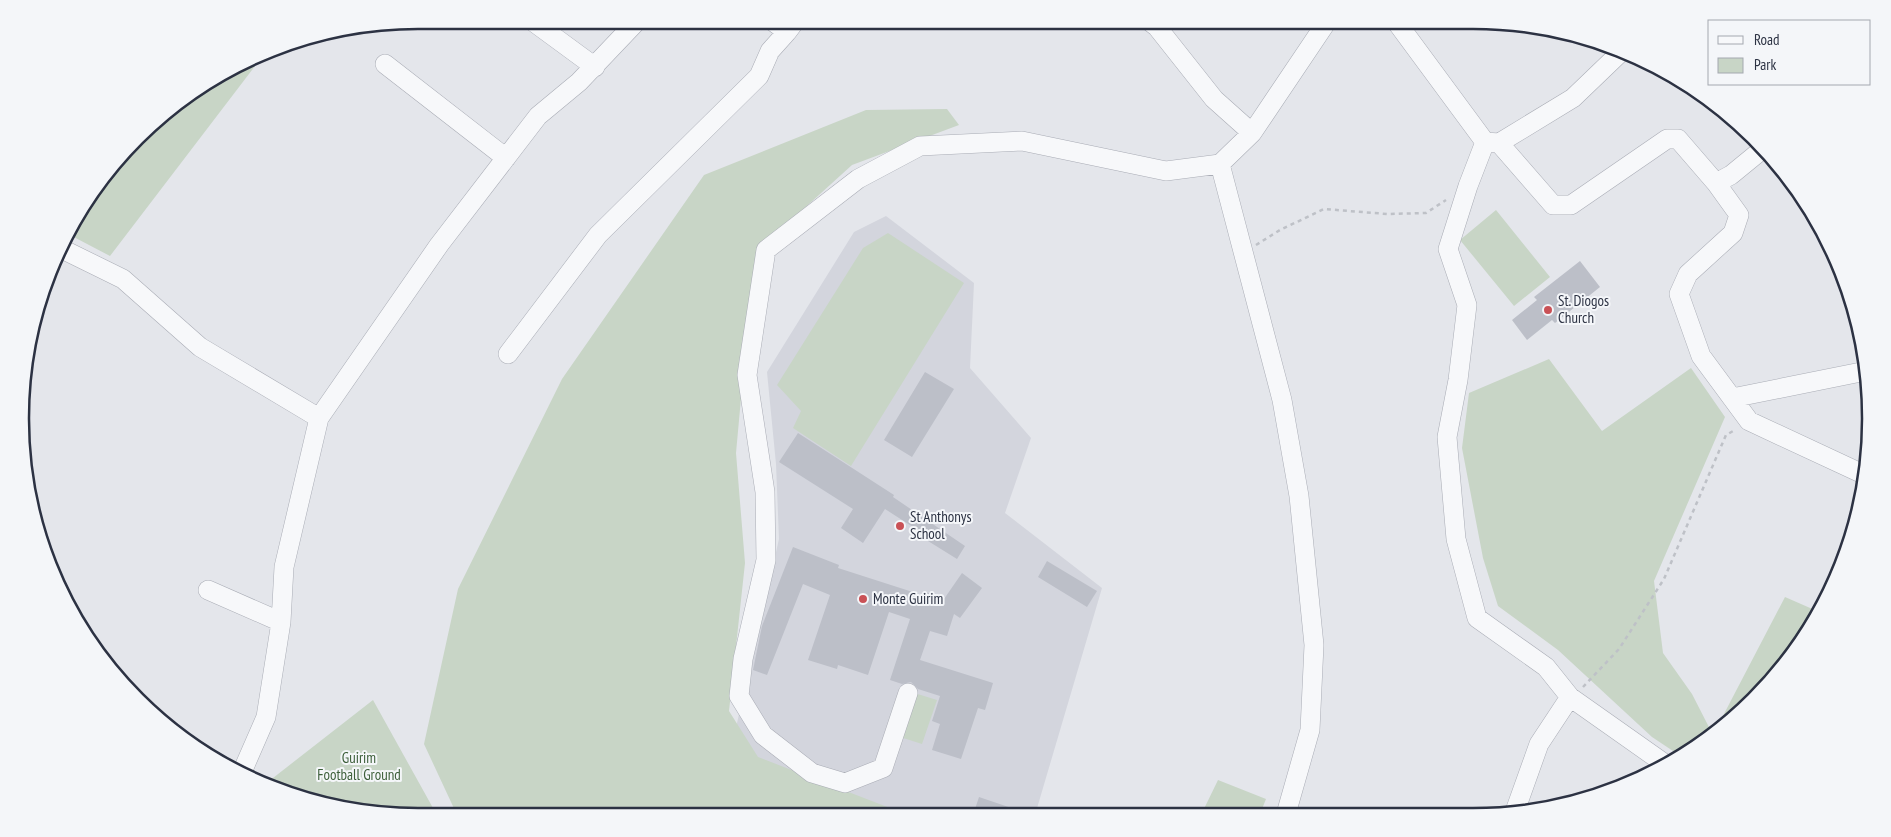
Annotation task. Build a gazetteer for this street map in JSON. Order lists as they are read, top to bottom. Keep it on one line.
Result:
{"parks":["Guirim Football Ground"],"places":["St. Diogos Church","St Anthonys School","Monte Guirim"],"legend":["Road","Park"]}
